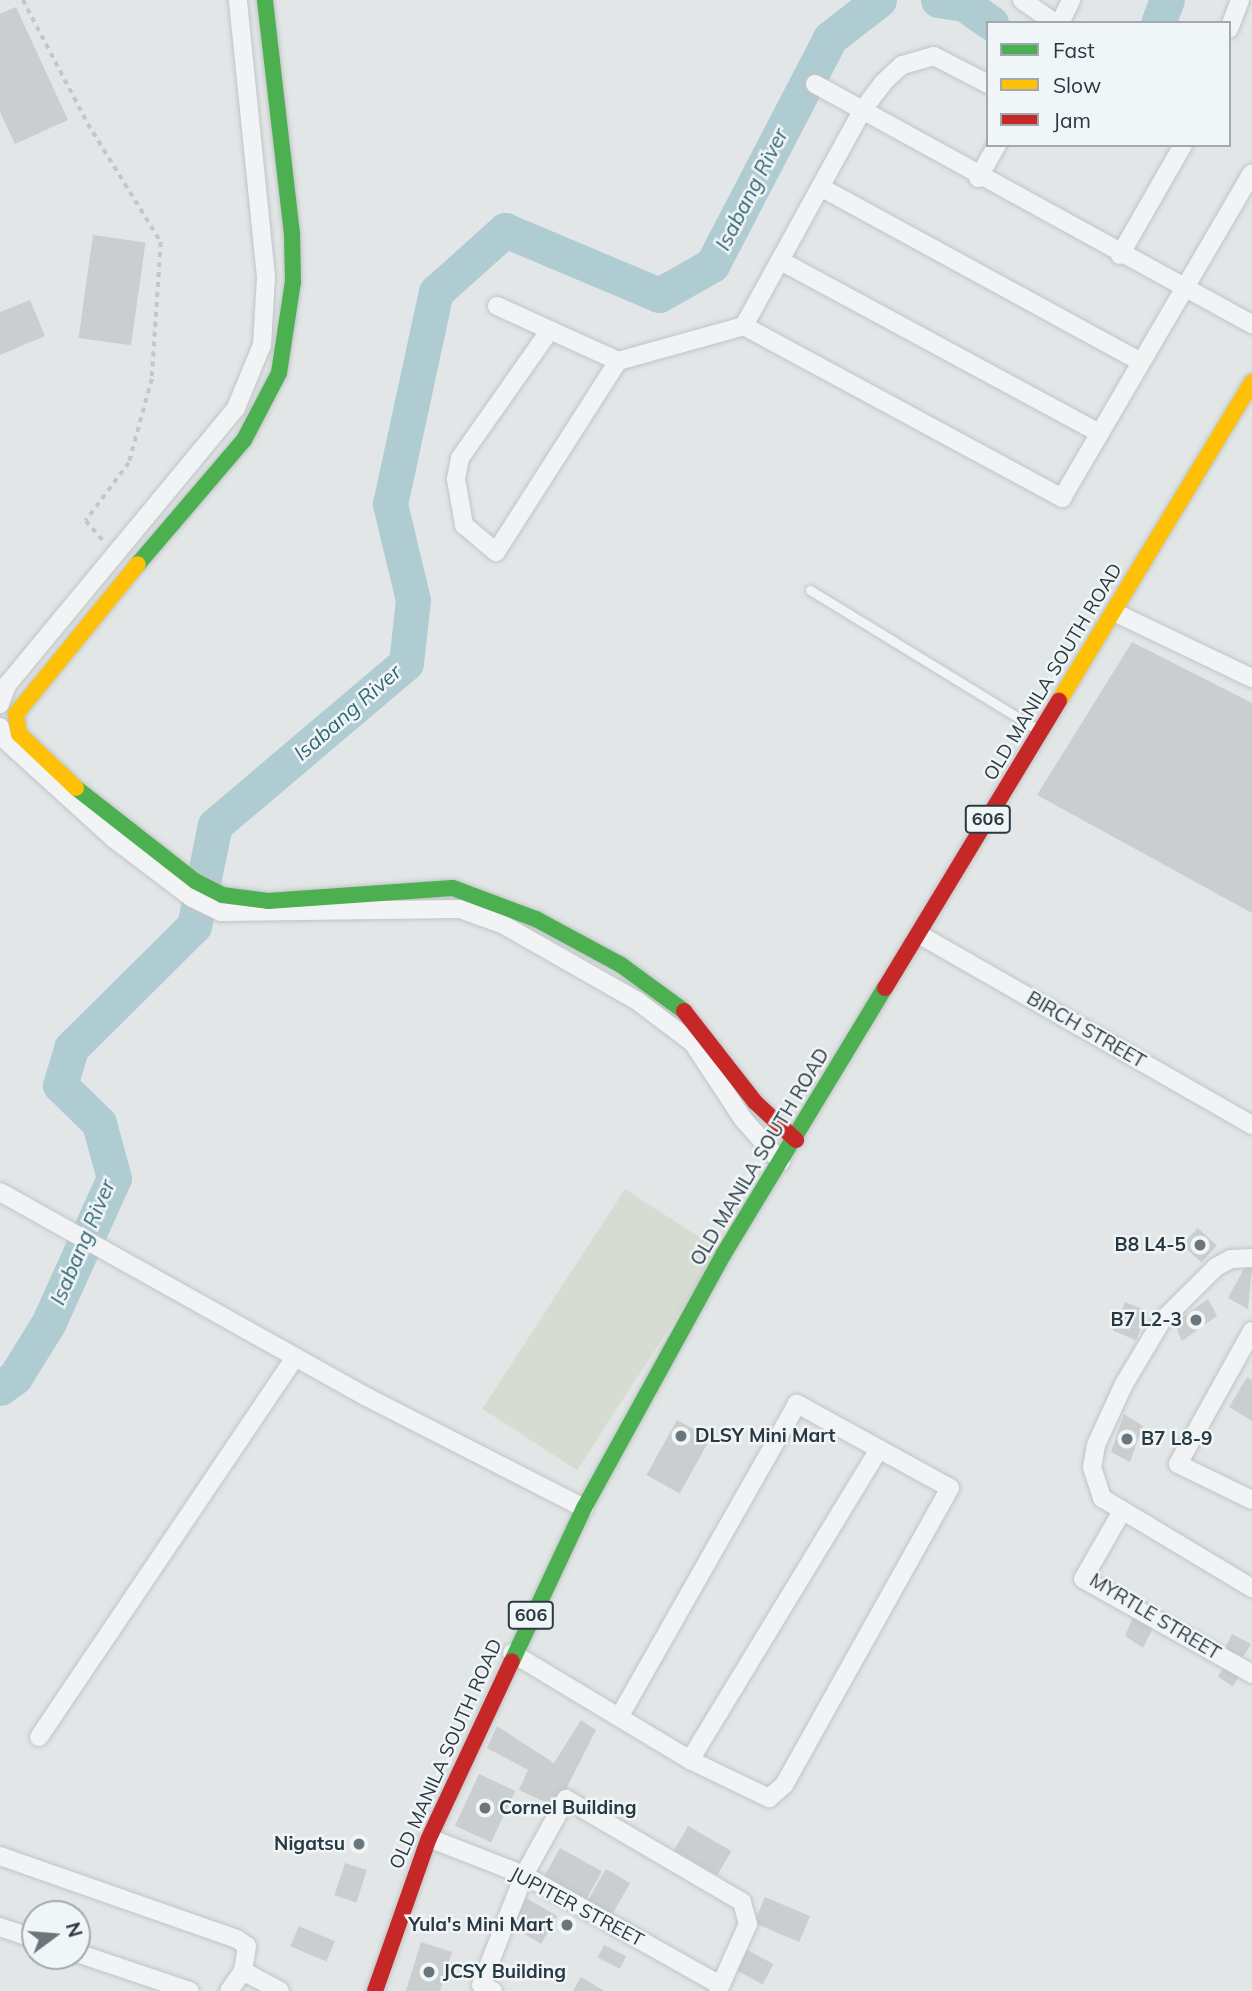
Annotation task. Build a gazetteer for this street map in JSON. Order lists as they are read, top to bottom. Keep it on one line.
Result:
{"streets":{"main road":["OLD MANILA SOUTH ROAD","606"],"street":["BIRCH STREET","MYRTLE STREET","JUPITER STREET"]},"crossings":[["OLD MANILA SOUTH ROAD","BIRCH STREET"],["OLD MANILA SOUTH ROAD","JUPITER STREET"]],"water":["Isabang River"],"places":["B8 L4-5","B7 L2-3","DLSY Mini Mart","B7 L8-9","Cornel Building","Nigatsu","Yula's Mini Mart","JCSY Building"],"legend":["Fast","Slow","Jam"],"north":"right"}
